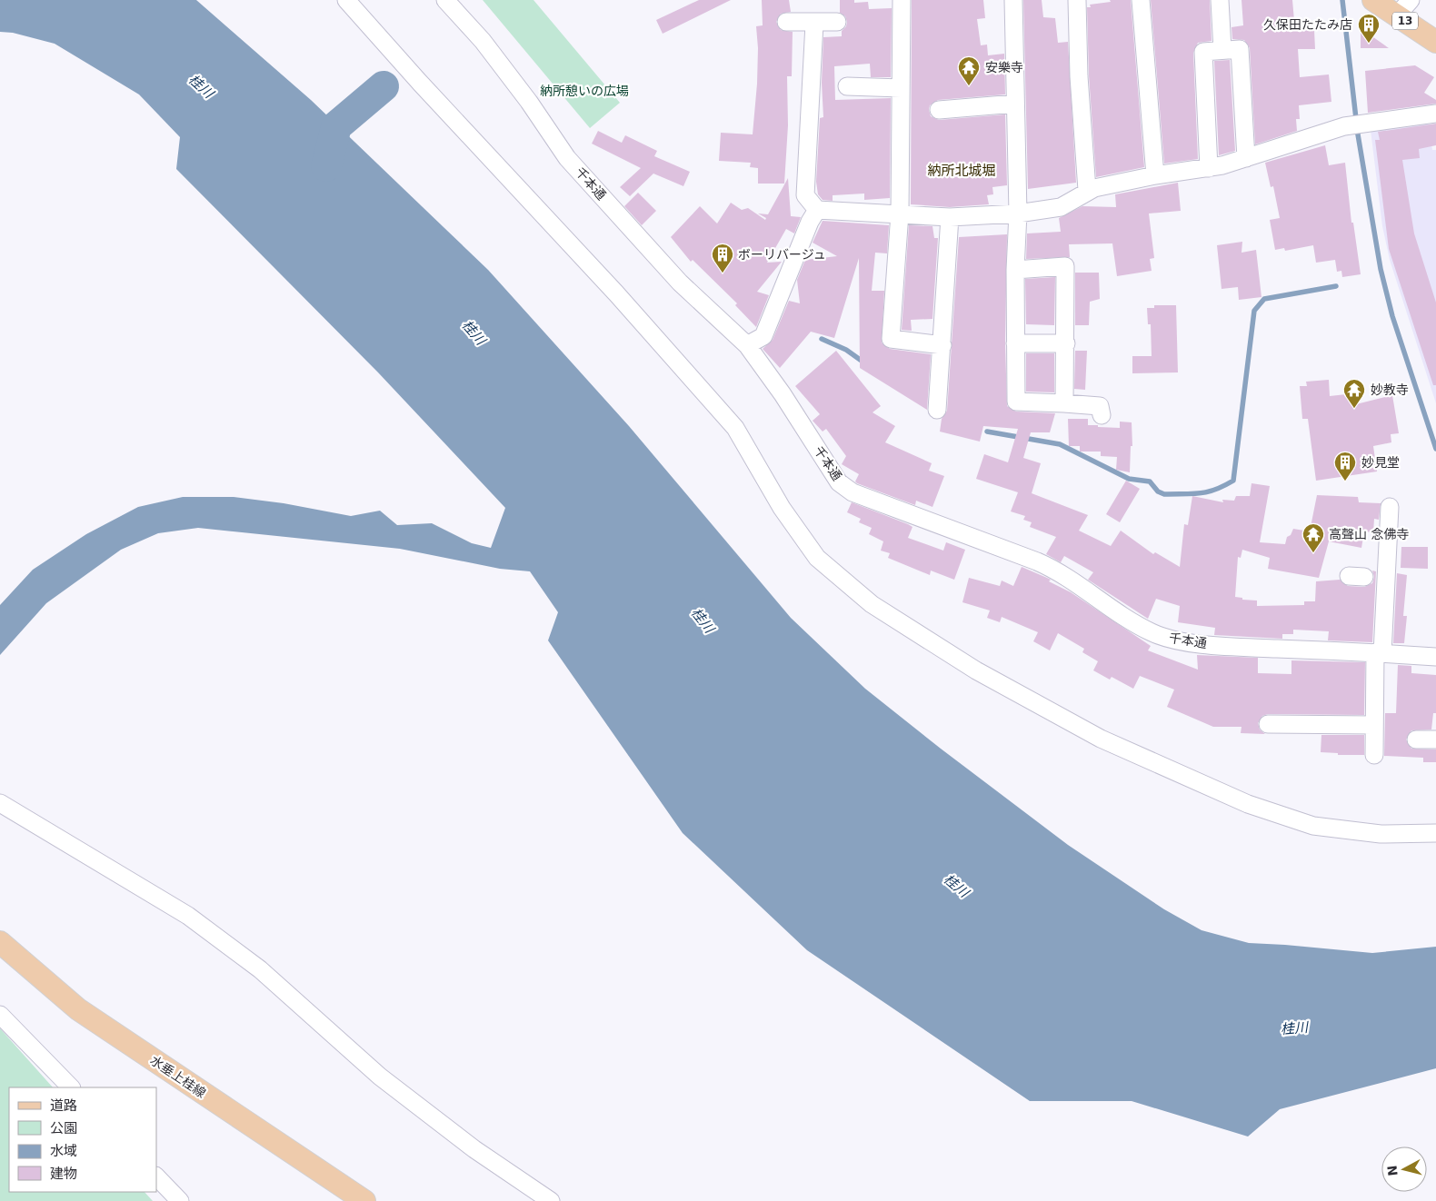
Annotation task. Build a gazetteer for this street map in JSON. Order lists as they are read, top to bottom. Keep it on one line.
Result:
{"streets":{"main road":["13","水垂上桂線"],"street":["千本通"]},"districts":["納所北城堀"],"water":["桂川"],"parks":["納所憩いの広場"],"places":{"building":["久保田たたみ店","ボーリバージュ","妙見堂"],"temple":["安樂寺","妙教寺","高聲山 念佛寺"]},"legend":["道路","公園","水域","建物"],"north":"left"}
